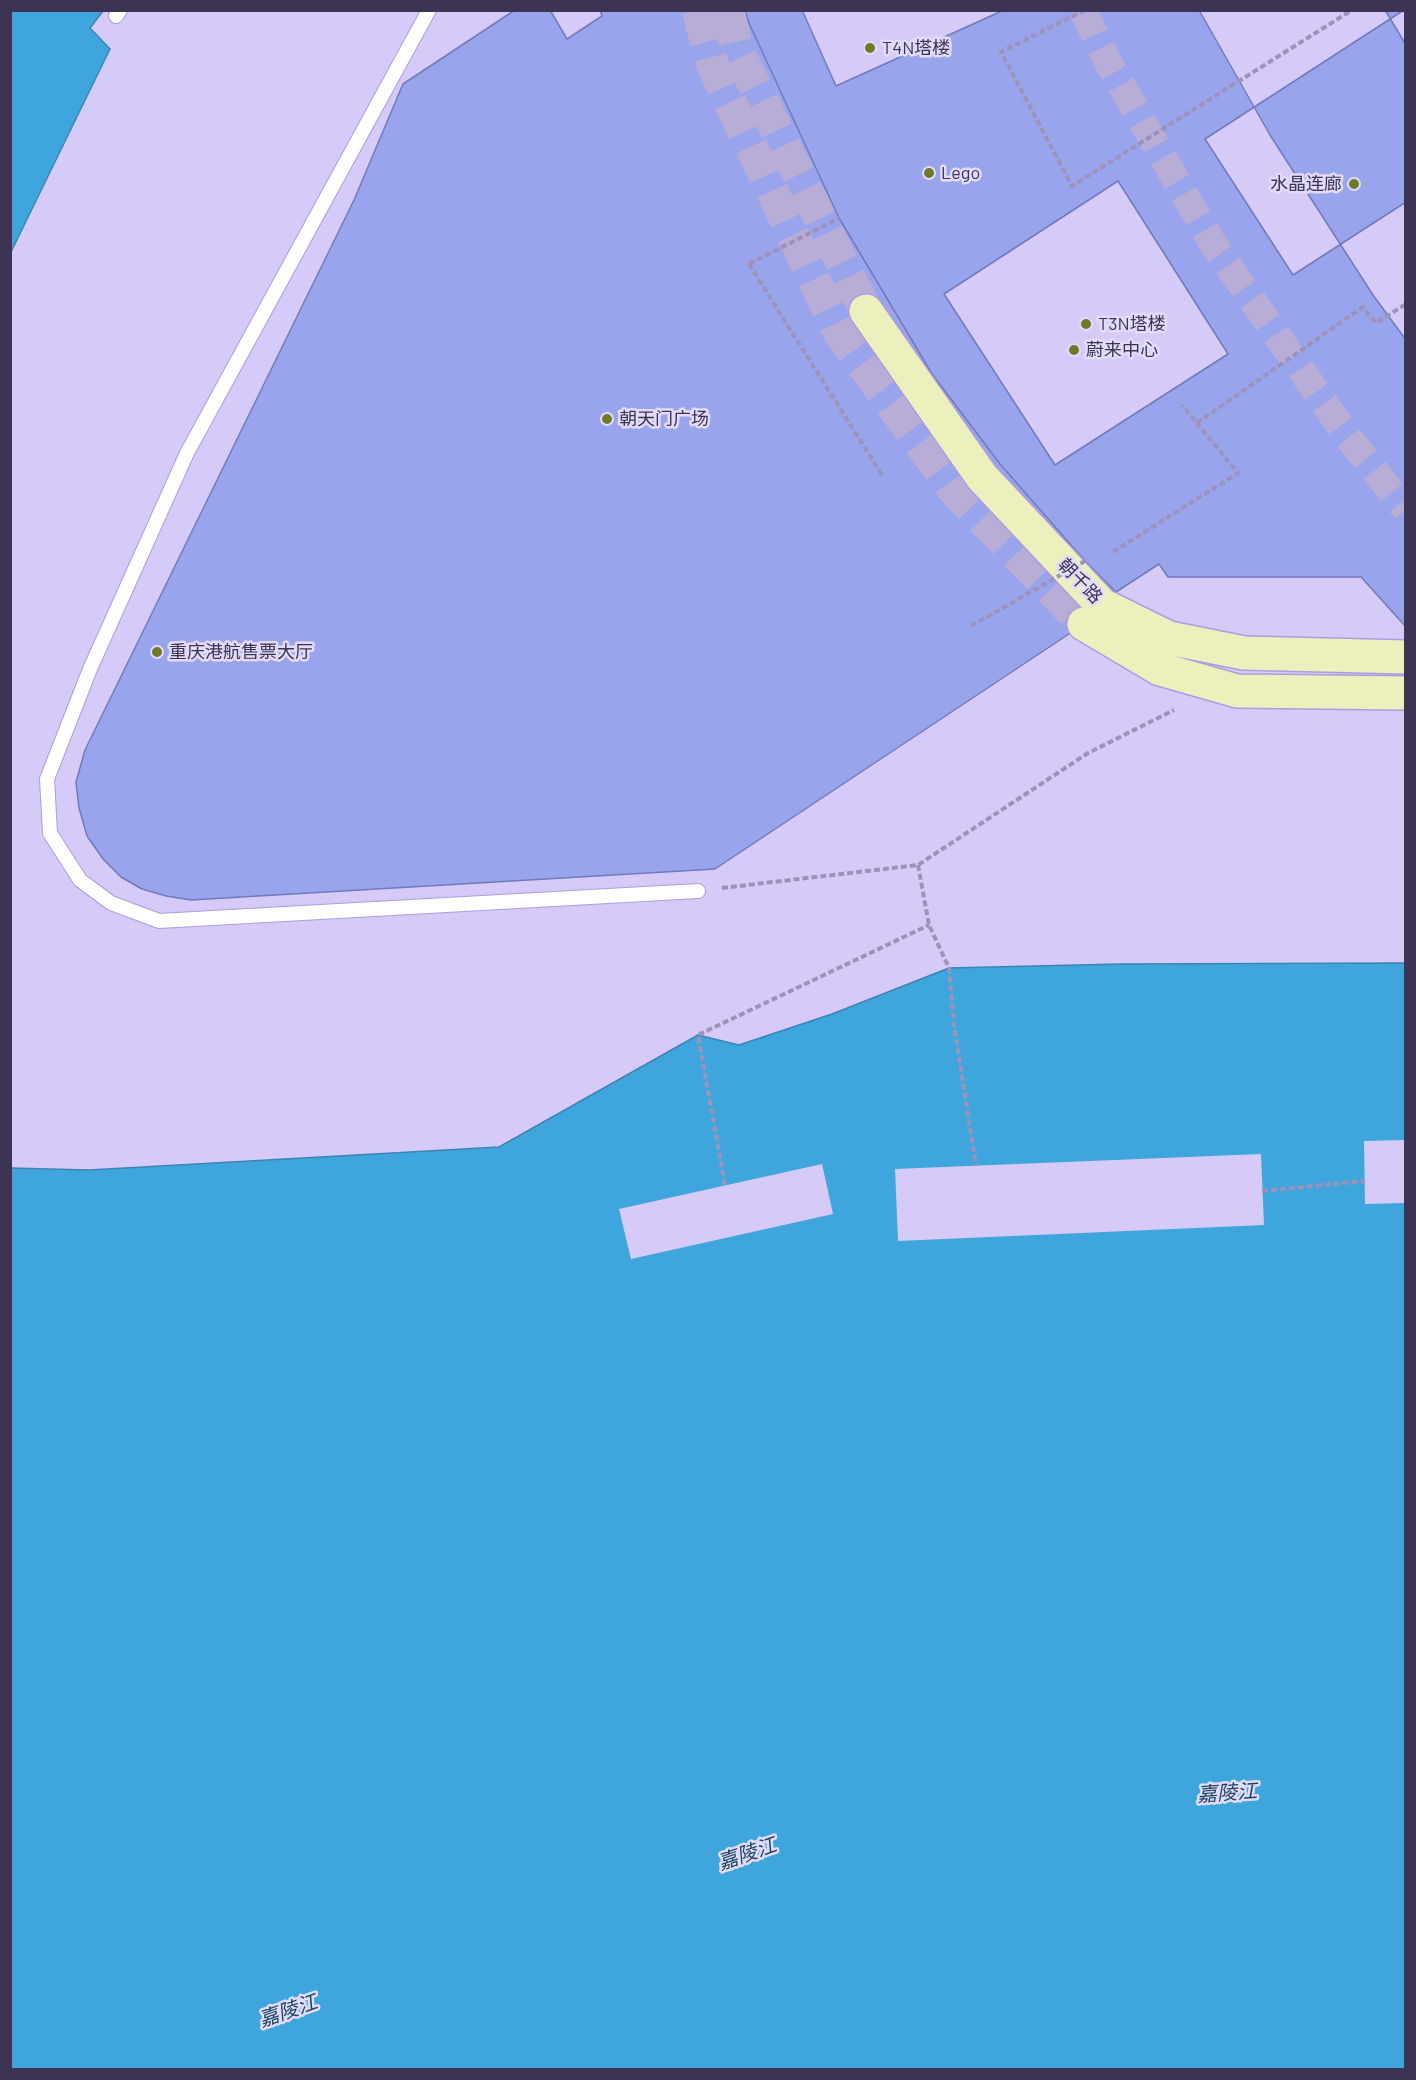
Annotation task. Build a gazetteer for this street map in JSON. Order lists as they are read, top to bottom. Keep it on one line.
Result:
{"streets":{"main road":["朝千路"]},"water":["嘉陵江"],"places":["T4N塔楼","Lego","水晶连廊","T3N塔楼","蔚来中心","朝天门广场","重庆港航售票大厅"]}
